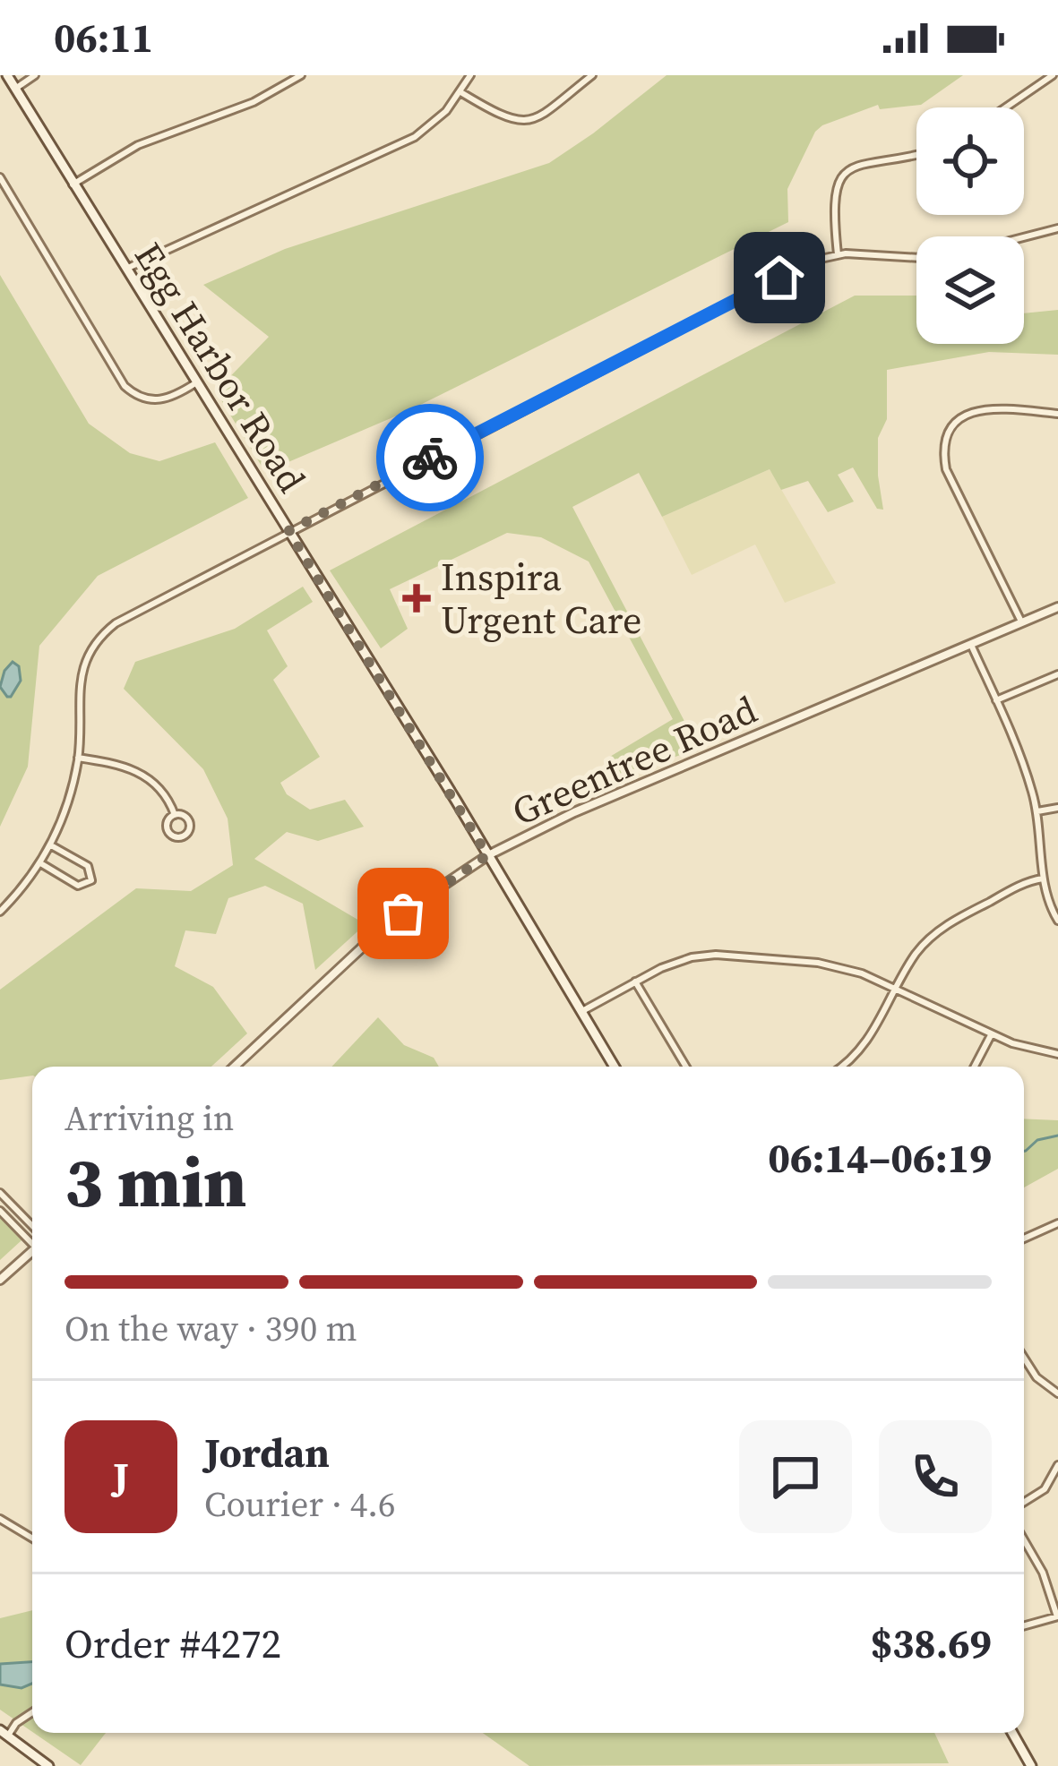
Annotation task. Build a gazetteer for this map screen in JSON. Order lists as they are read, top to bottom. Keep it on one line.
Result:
{"streets":{"main road":["Egg Harbor Road"],"street":["Greentree Road"]},"crossings":[["Egg Harbor Road","Greentree Road"]],"places":{"health":["Inspira Urgent Care"]},"page":{"status":"06:11","heading":["3 min","Arriving in","06:14–06:19"],"panel":["Jordan","Courier · 4.6","Order #4272","$38.69"],"bar":"On the way · 390 m","round":"J"}}
